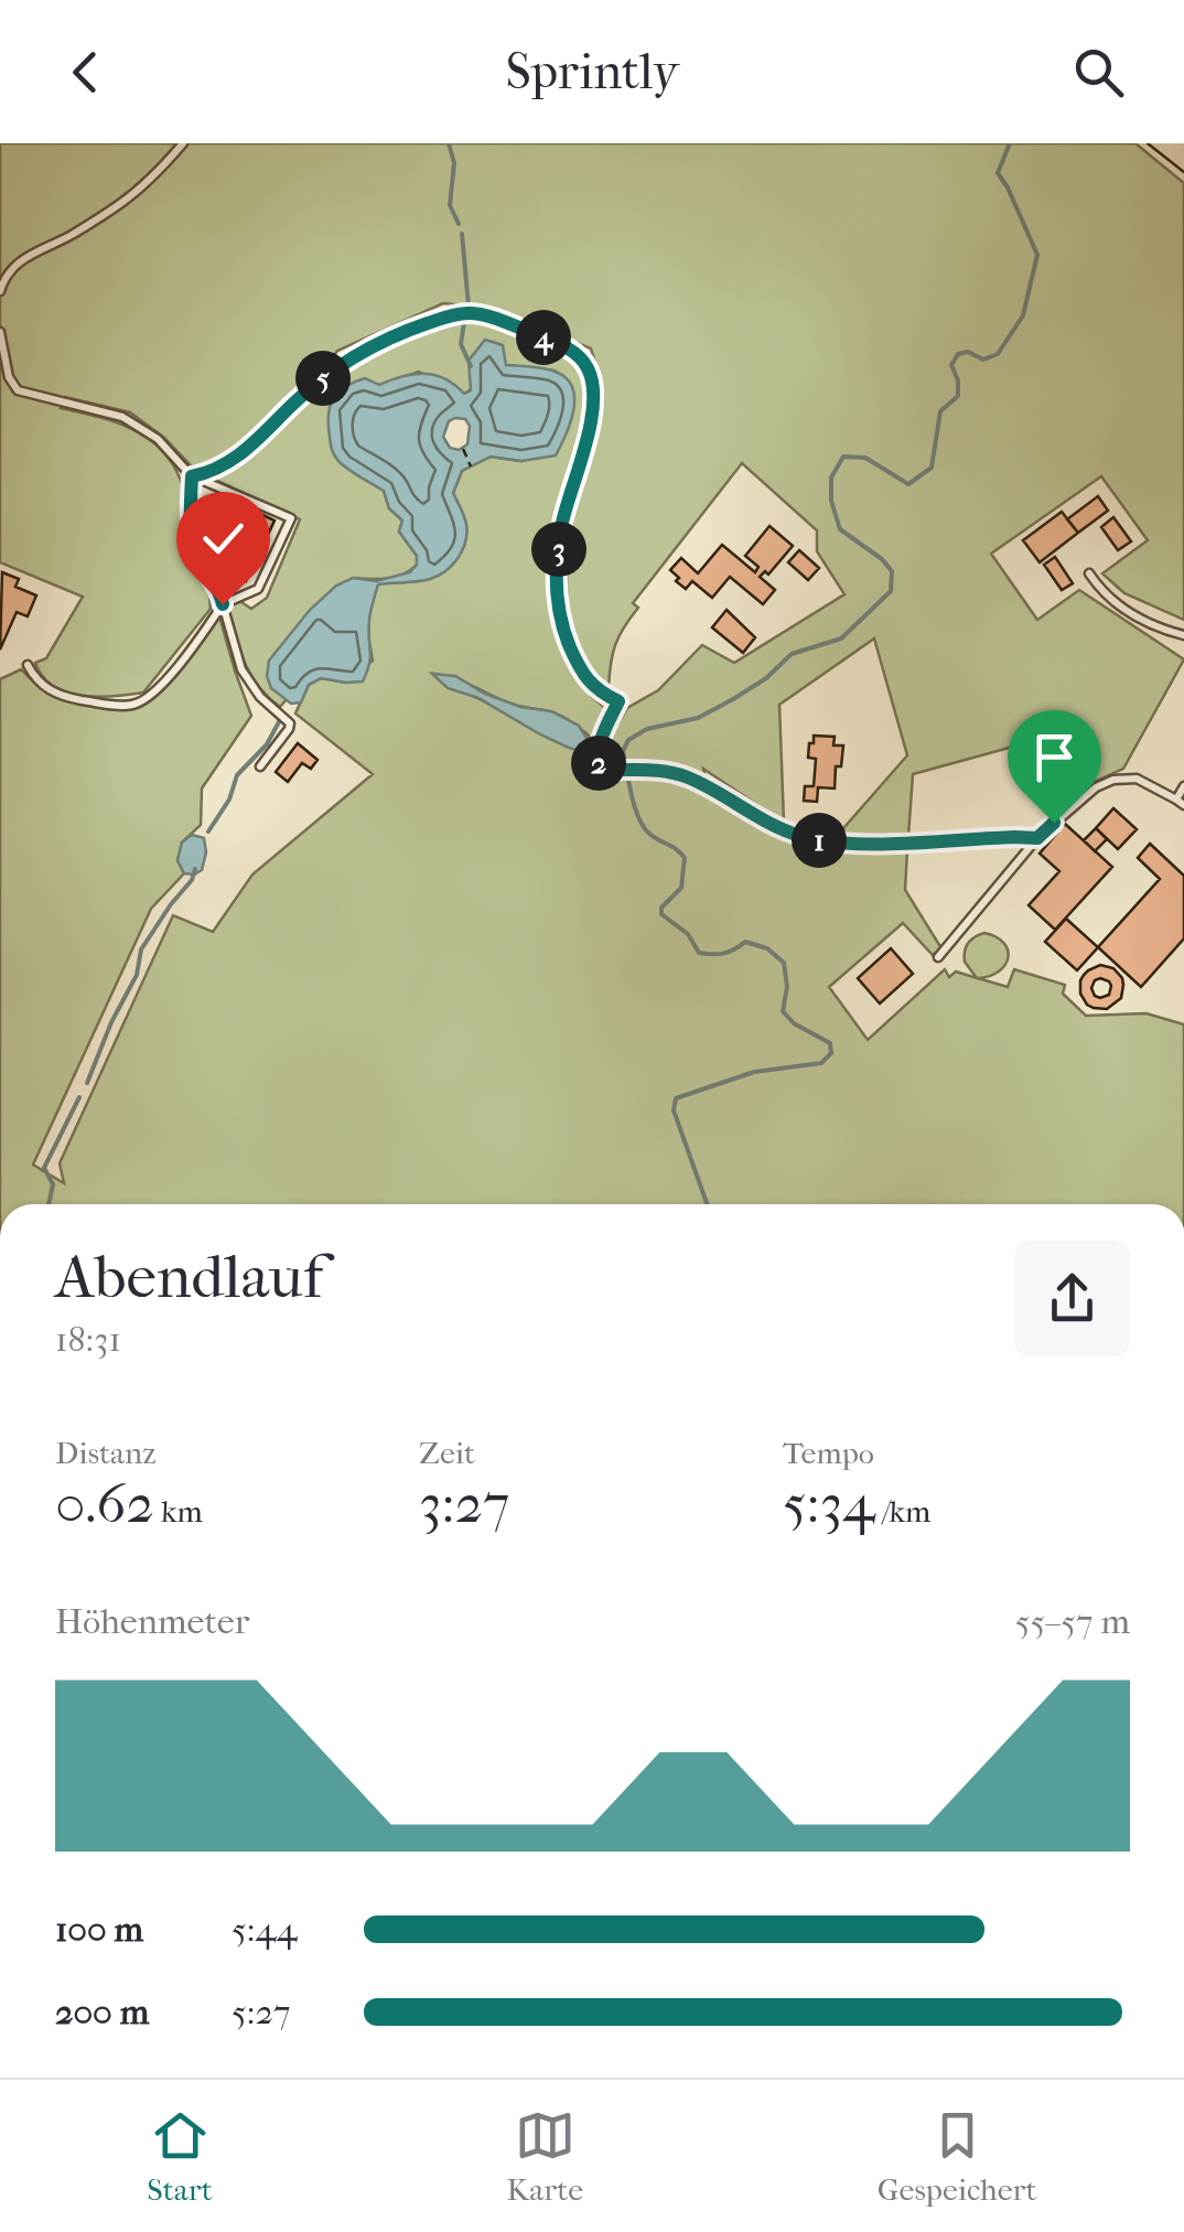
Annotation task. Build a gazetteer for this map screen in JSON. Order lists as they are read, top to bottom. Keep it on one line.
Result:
{"page":{"header":"Sprintly","pins":["4","5","3","2","1"],"heading":["Abendlauf","18:31"],"stats":[["Distanz","0.62 km"],["Zeit","3:27"],["Tempo","5:34 /km"]],"chart":["Höhenmeter","55–57 m"],"list":[{"name":"100 m","note":"5:44"},{"name":"200 m","note":"5:27"}],"tabs":["Start","Karte","Gespeichert"]}}
